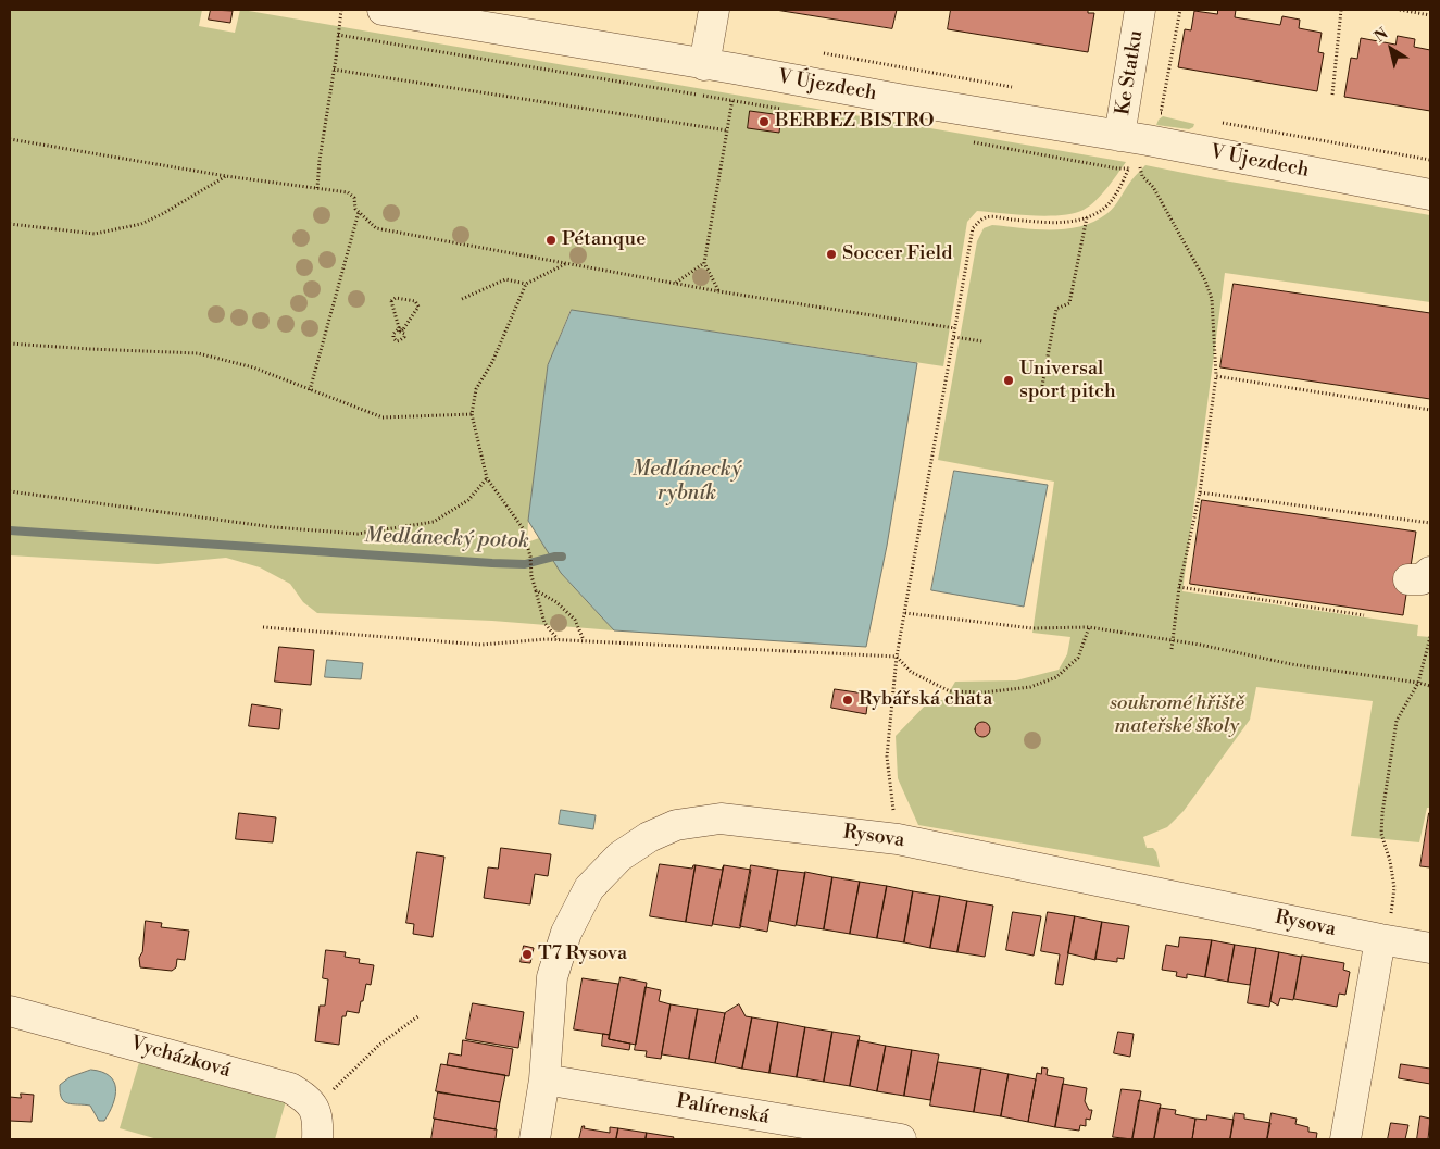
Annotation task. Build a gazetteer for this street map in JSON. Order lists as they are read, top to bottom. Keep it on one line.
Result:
{"streets":{"street":["Ke Statku","V Újezdech","Rysova","Vycházková","Palírenská"]},"crossings":[["Ke Statku","V Újezdech"],["Rysova","Palírenská"]],"water":["Medlánecký rybník","Medlánecký potok"],"parks":["soukromé hřiště mateřské školy"],"places":["BERBEZ BISTRO","Pétanque","Soccer Field","Universal sport pitch","Rybářská chata","T7 Rysova"],"north":"top left"}
